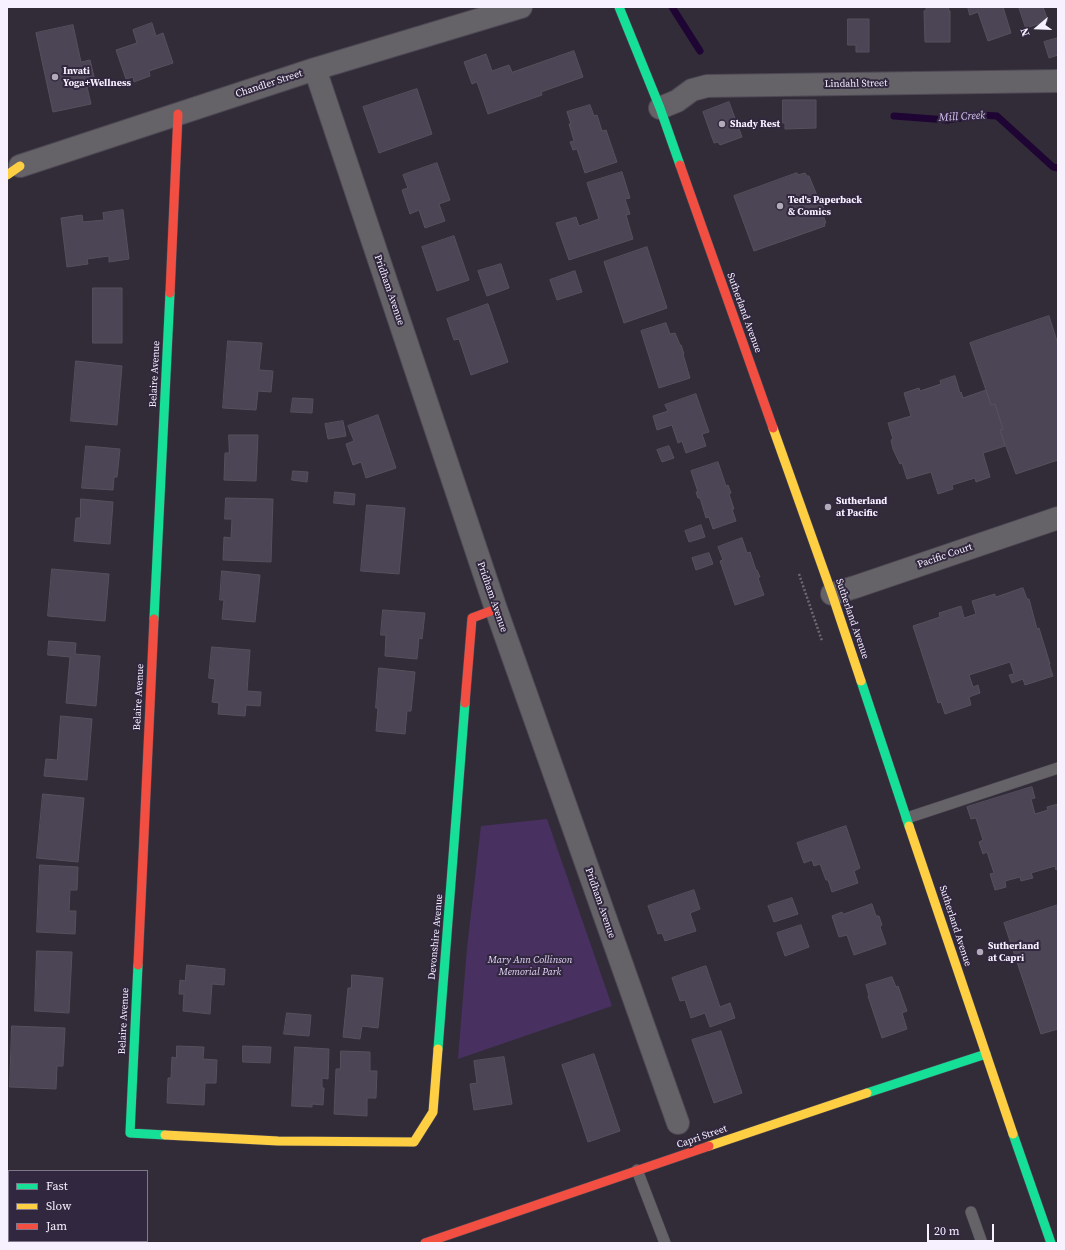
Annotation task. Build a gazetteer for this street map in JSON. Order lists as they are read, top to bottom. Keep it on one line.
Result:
{"streets":{"street":["Chandler Street","Lindahl Street","Pridham Avenue","Sutherland Avenue","Belaire Avenue","Pacific Court","Devonshire Avenue","Capri Street"]},"crossings":[["Chandler Street","Pridham Avenue"],["Chandler Street","Belaire Avenue"],["Lindahl Street","Sutherland Avenue"],["Pridham Avenue","Devonshire Avenue"],["Sutherland Avenue","Pacific Court"],["Sutherland Avenue","Capri Street"],["Belaire Avenue","Devonshire Avenue"]],"water":["Mill Creek"],"parks":["Mary Ann Collinson Memorial Park"],"places":["Invati Yoga+Wellness","Shady Rest","Ted's Paperback & Comics","Sutherland at Pacific","Sutherland at Capri"],"legend":["Fast","Slow","Jam"],"scale_bar":"20 m","north":"left"}
